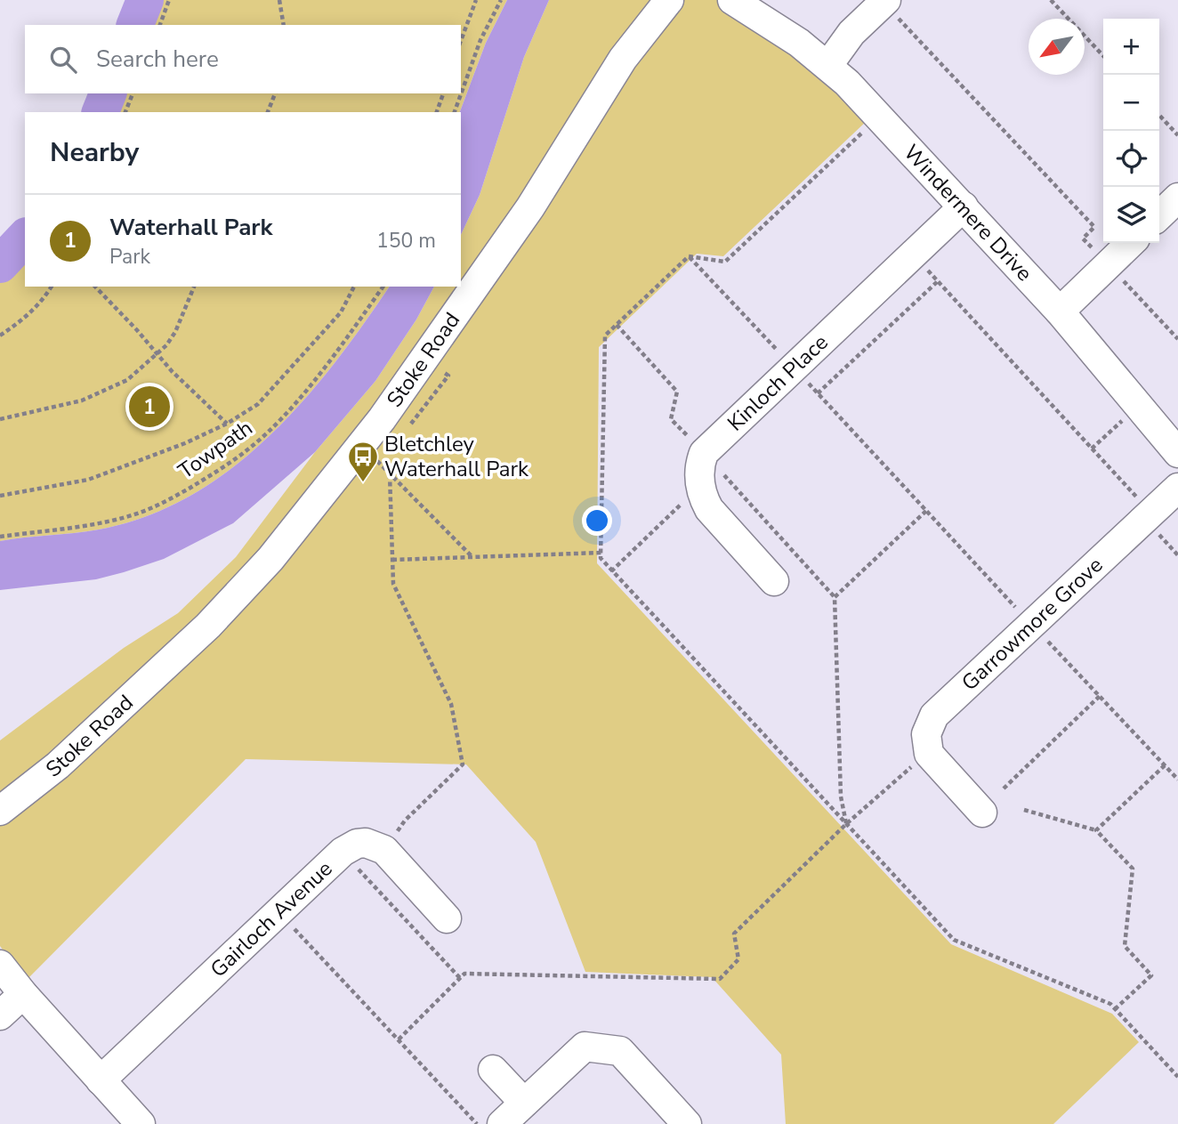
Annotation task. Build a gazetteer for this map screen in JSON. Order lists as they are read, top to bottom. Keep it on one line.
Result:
{"streets":{"street":["Windermere Drive","Stoke Road","Kinloch Place","Garrowmore Grove","Gairloch Avenue"],"path":["Towpath"]},"crossings":[["Windermere Drive","Kinloch Place"]],"places":{"bus stop":["Bletchley Waterhall Park"]},"north":"bottom left","page":{"map_buttons":["+","−"],"search":"Search here","heading":"Nearby","list":[{"mark":"1","name":"Waterhall Park","note":"Park","value":"150 m"}],"pins":"1"}}
